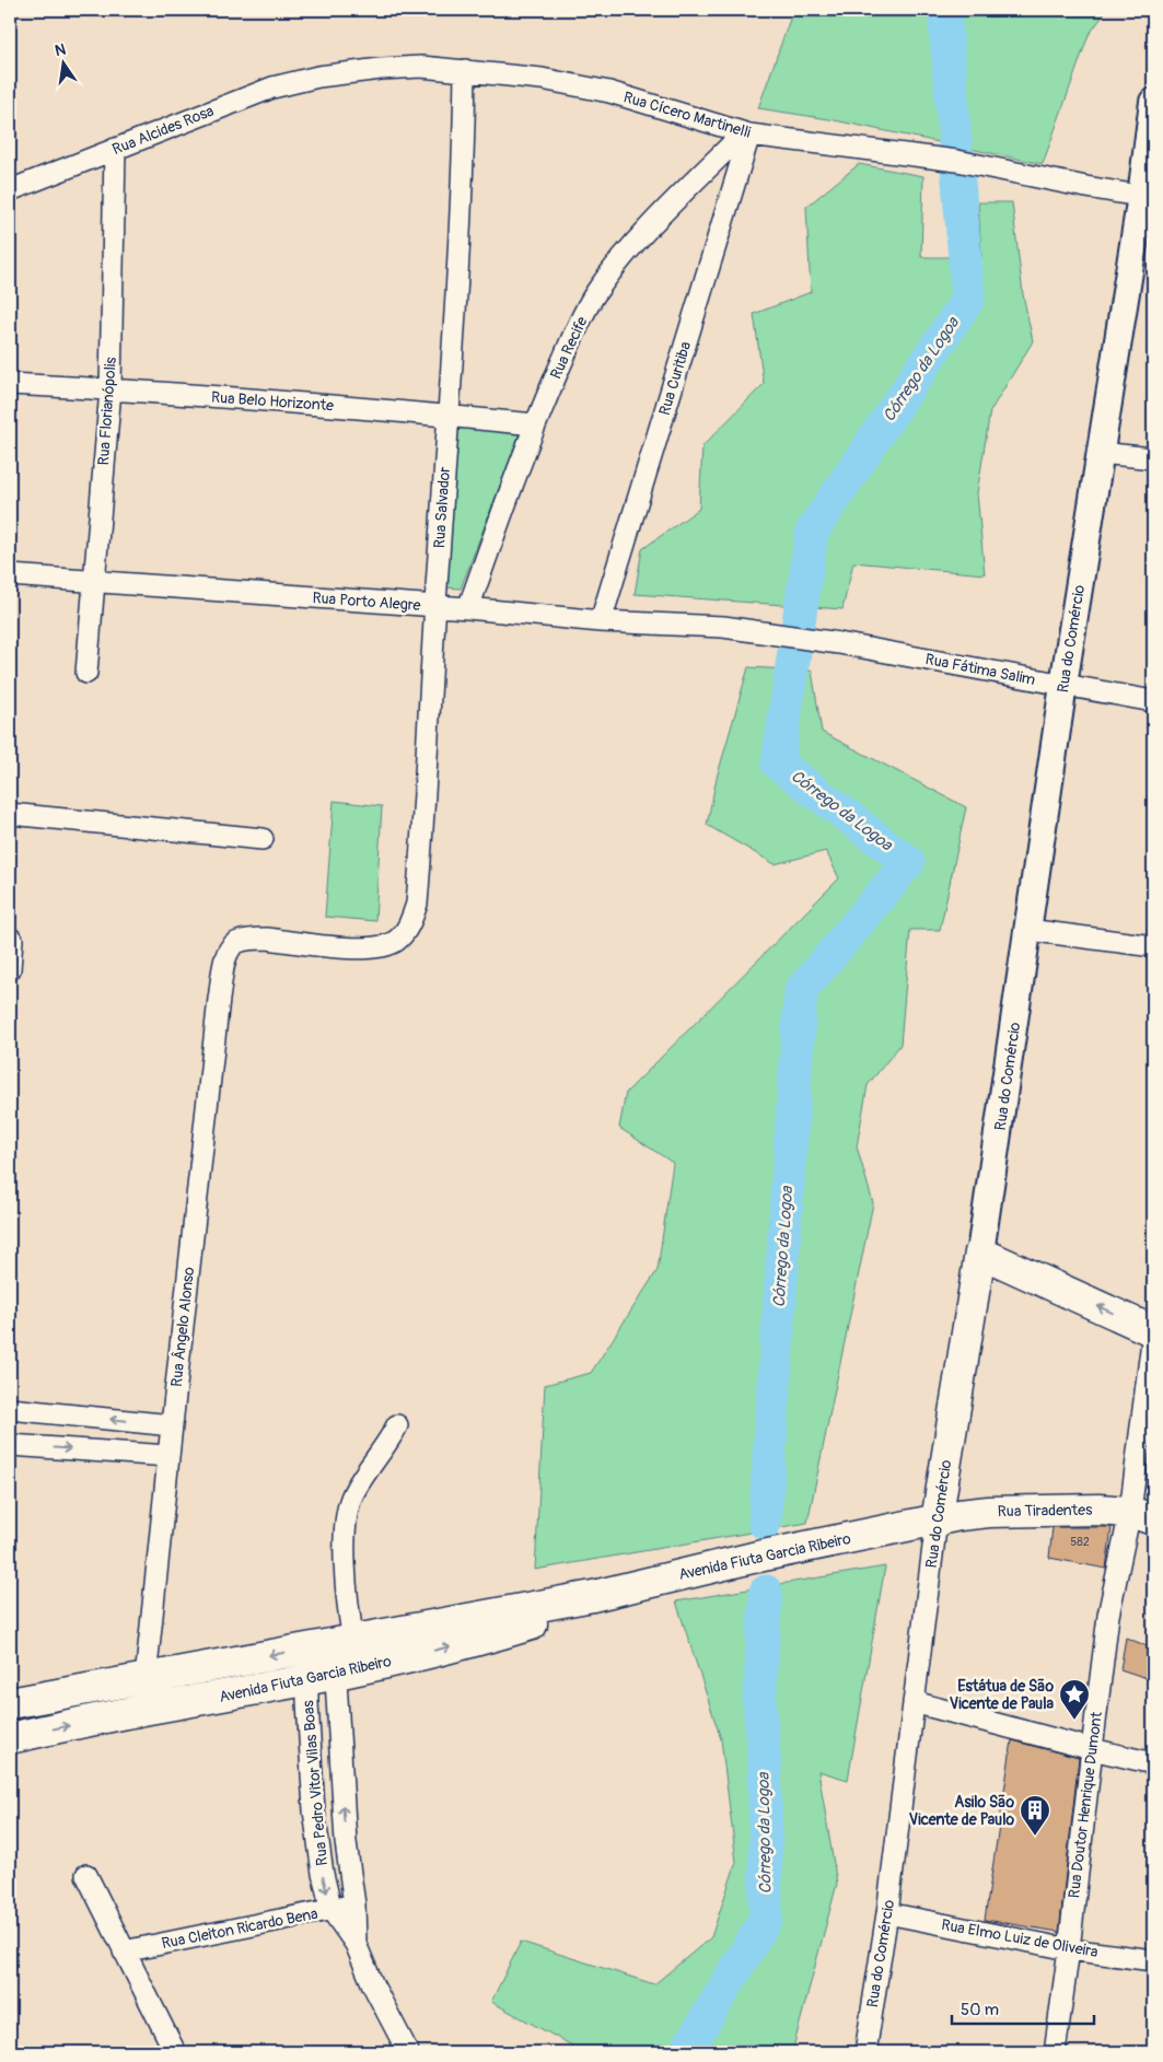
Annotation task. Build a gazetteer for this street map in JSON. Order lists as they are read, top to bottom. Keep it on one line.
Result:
{"streets":{"main road":["Rua do Comércio","Rua Tiradentes","Avenida Fiuta Garcia Ribeiro"],"street":["Rua Cícero Martinelli","Rua Alcides Rosa","Rua Recife","Rua Curitiba","Rua Belo Horizonte","Rua Florianópolis","Rua Salvador","Rua Porto Alegre","Rua Fátima Salim","Rua Ângelo Alonso","Rua Pedro Vitor Vilas Boas","Rua Doutor Henrique Dumont","Rua Cleiton Ricardo Bena","Rua Elmo Luiz de Oliveira"]},"crossings":[["Rua Cícero Martinelli","Rua Alcides Rosa"],["Rua Cícero Martinelli","Rua Recife"],["Rua Cícero Martinelli","Rua Curitiba"],["Rua Cícero Martinelli","Rua Salvador"],["Rua Cícero Martinelli","Rua do Comércio"],["Rua Alcides Rosa","Rua Florianópolis"],["Rua Recife","Rua Curitiba"],["Rua Recife","Rua Belo Horizonte"],["Rua Recife","Rua Porto Alegre"],["Rua Curitiba","Rua Porto Alegre"],["Rua Belo Horizonte","Rua Florianópolis"],["Rua Belo Horizonte","Rua Salvador"],["Rua Florianópolis","Rua Porto Alegre"],["Rua Salvador","Rua Porto Alegre"],["Rua Salvador","Rua Ângelo Alonso"],["Rua Porto Alegre","Rua Fátima Salim"],["Rua do Comércio","Rua Fátima Salim"],["Rua do Comércio","Rua Tiradentes"],["Rua do Comércio","Avenida Fiuta Garcia Ribeiro"],["Rua do Comércio","Rua Elmo Luiz de Oliveira"],["Rua Ângelo Alonso","Avenida Fiuta Garcia Ribeiro"],["Rua Tiradentes","Avenida Fiuta Garcia Ribeiro"],["Rua Tiradentes","Rua Doutor Henrique Dumont"],["Avenida Fiuta Garcia Ribeiro","Rua Pedro Vitor Vilas Boas"],["Rua Pedro Vitor Vilas Boas","Rua Cleiton Ricardo Bena"],["Rua Doutor Henrique Dumont","Rua Elmo Luiz de Oliveira"]],"water":["Córrego da Logoa"],"places":{"place":["Estátua de São Vicente de Paula"],"building":["Asilo São Vicente de Paulo"]},"house_numbers":["582"],"scale_bar":"50 m","north":"top"}
